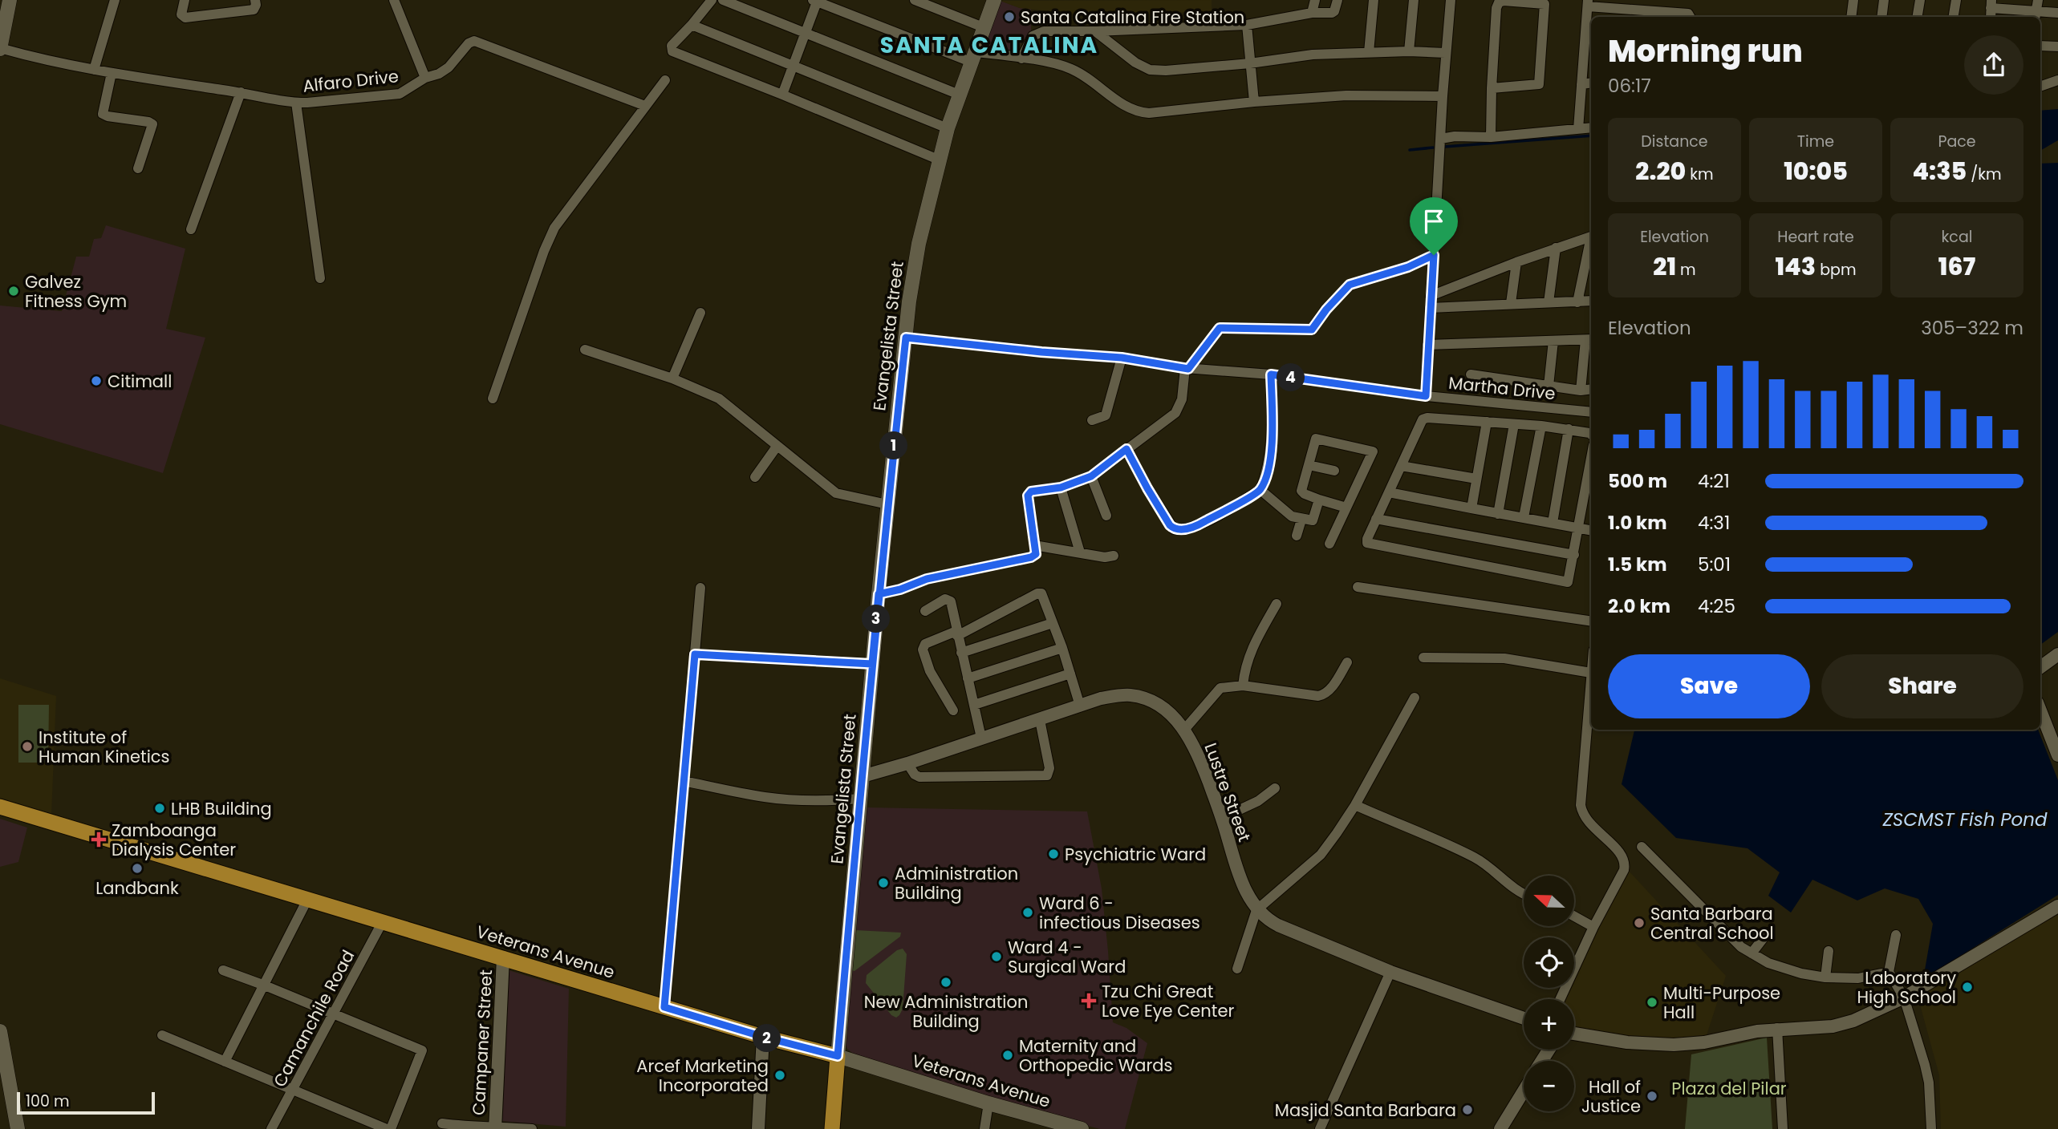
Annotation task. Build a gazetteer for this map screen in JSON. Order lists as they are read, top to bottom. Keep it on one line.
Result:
{"streets":{"main road":["Evangelista Street","Veterans Avenue"],"street":["Alfaro Drive","Martha Drive","Lustre Street","Camanchile Road","Campaner Street"]},"crossings":[["Evangelista Street","Martha Drive"],["Evangelista Street","Lustre Street"],["Evangelista Street","Veterans Avenue"],["Veterans Avenue","Camanchile Road"],["Veterans Avenue","Campaner Street"]],"districts":["SANTA CATALINA"],"water":["ZSCMST Fish Pond"],"parks":["Plaza del Pilar"],"places":{"other":["Santa Catalina Fire Station","Galvez Fitness Gym","Citimall","Institute of Human Kinetics","LHB Building","Psychiatric Ward","Landbank","Administration Building","Ward 6 - infectious Diseases","Santa Barbara Central School","Ward 4 - Surgical Ward","New Administration Building","Laboratory High School","Multi-Purpose Hall","Maternity and Orthopedic Wards","Arcef Marketing Incorporated","Hall of Justice","Masjid Santa Barbara"],"health":["Zamboanga Dialysis Center","Tzu Chi Great Love Eye Center"]},"scale_bar":"100 m","north":"left","page":{"heading":["Morning run","06:17"],"stats":[["Distance","2.20 km"],["Time","10:05"],["Pace","4:35 /km"],["Elevation","21 m"],["Heart rate","143 bpm"],["kcal","167"]],"chart":["Elevation","305–322 m"],"pins":["4","1","3","2"],"list":[{"name":"500 m","note":"4:21"},{"name":"1.0 km","note":"4:31"},{"name":"1.5 km","note":"5:01"},{"name":"2.0 km","note":"4:25"}],"buttons":["Save","Share"],"map_buttons":["+","−"],"scale":"100 m"}}
